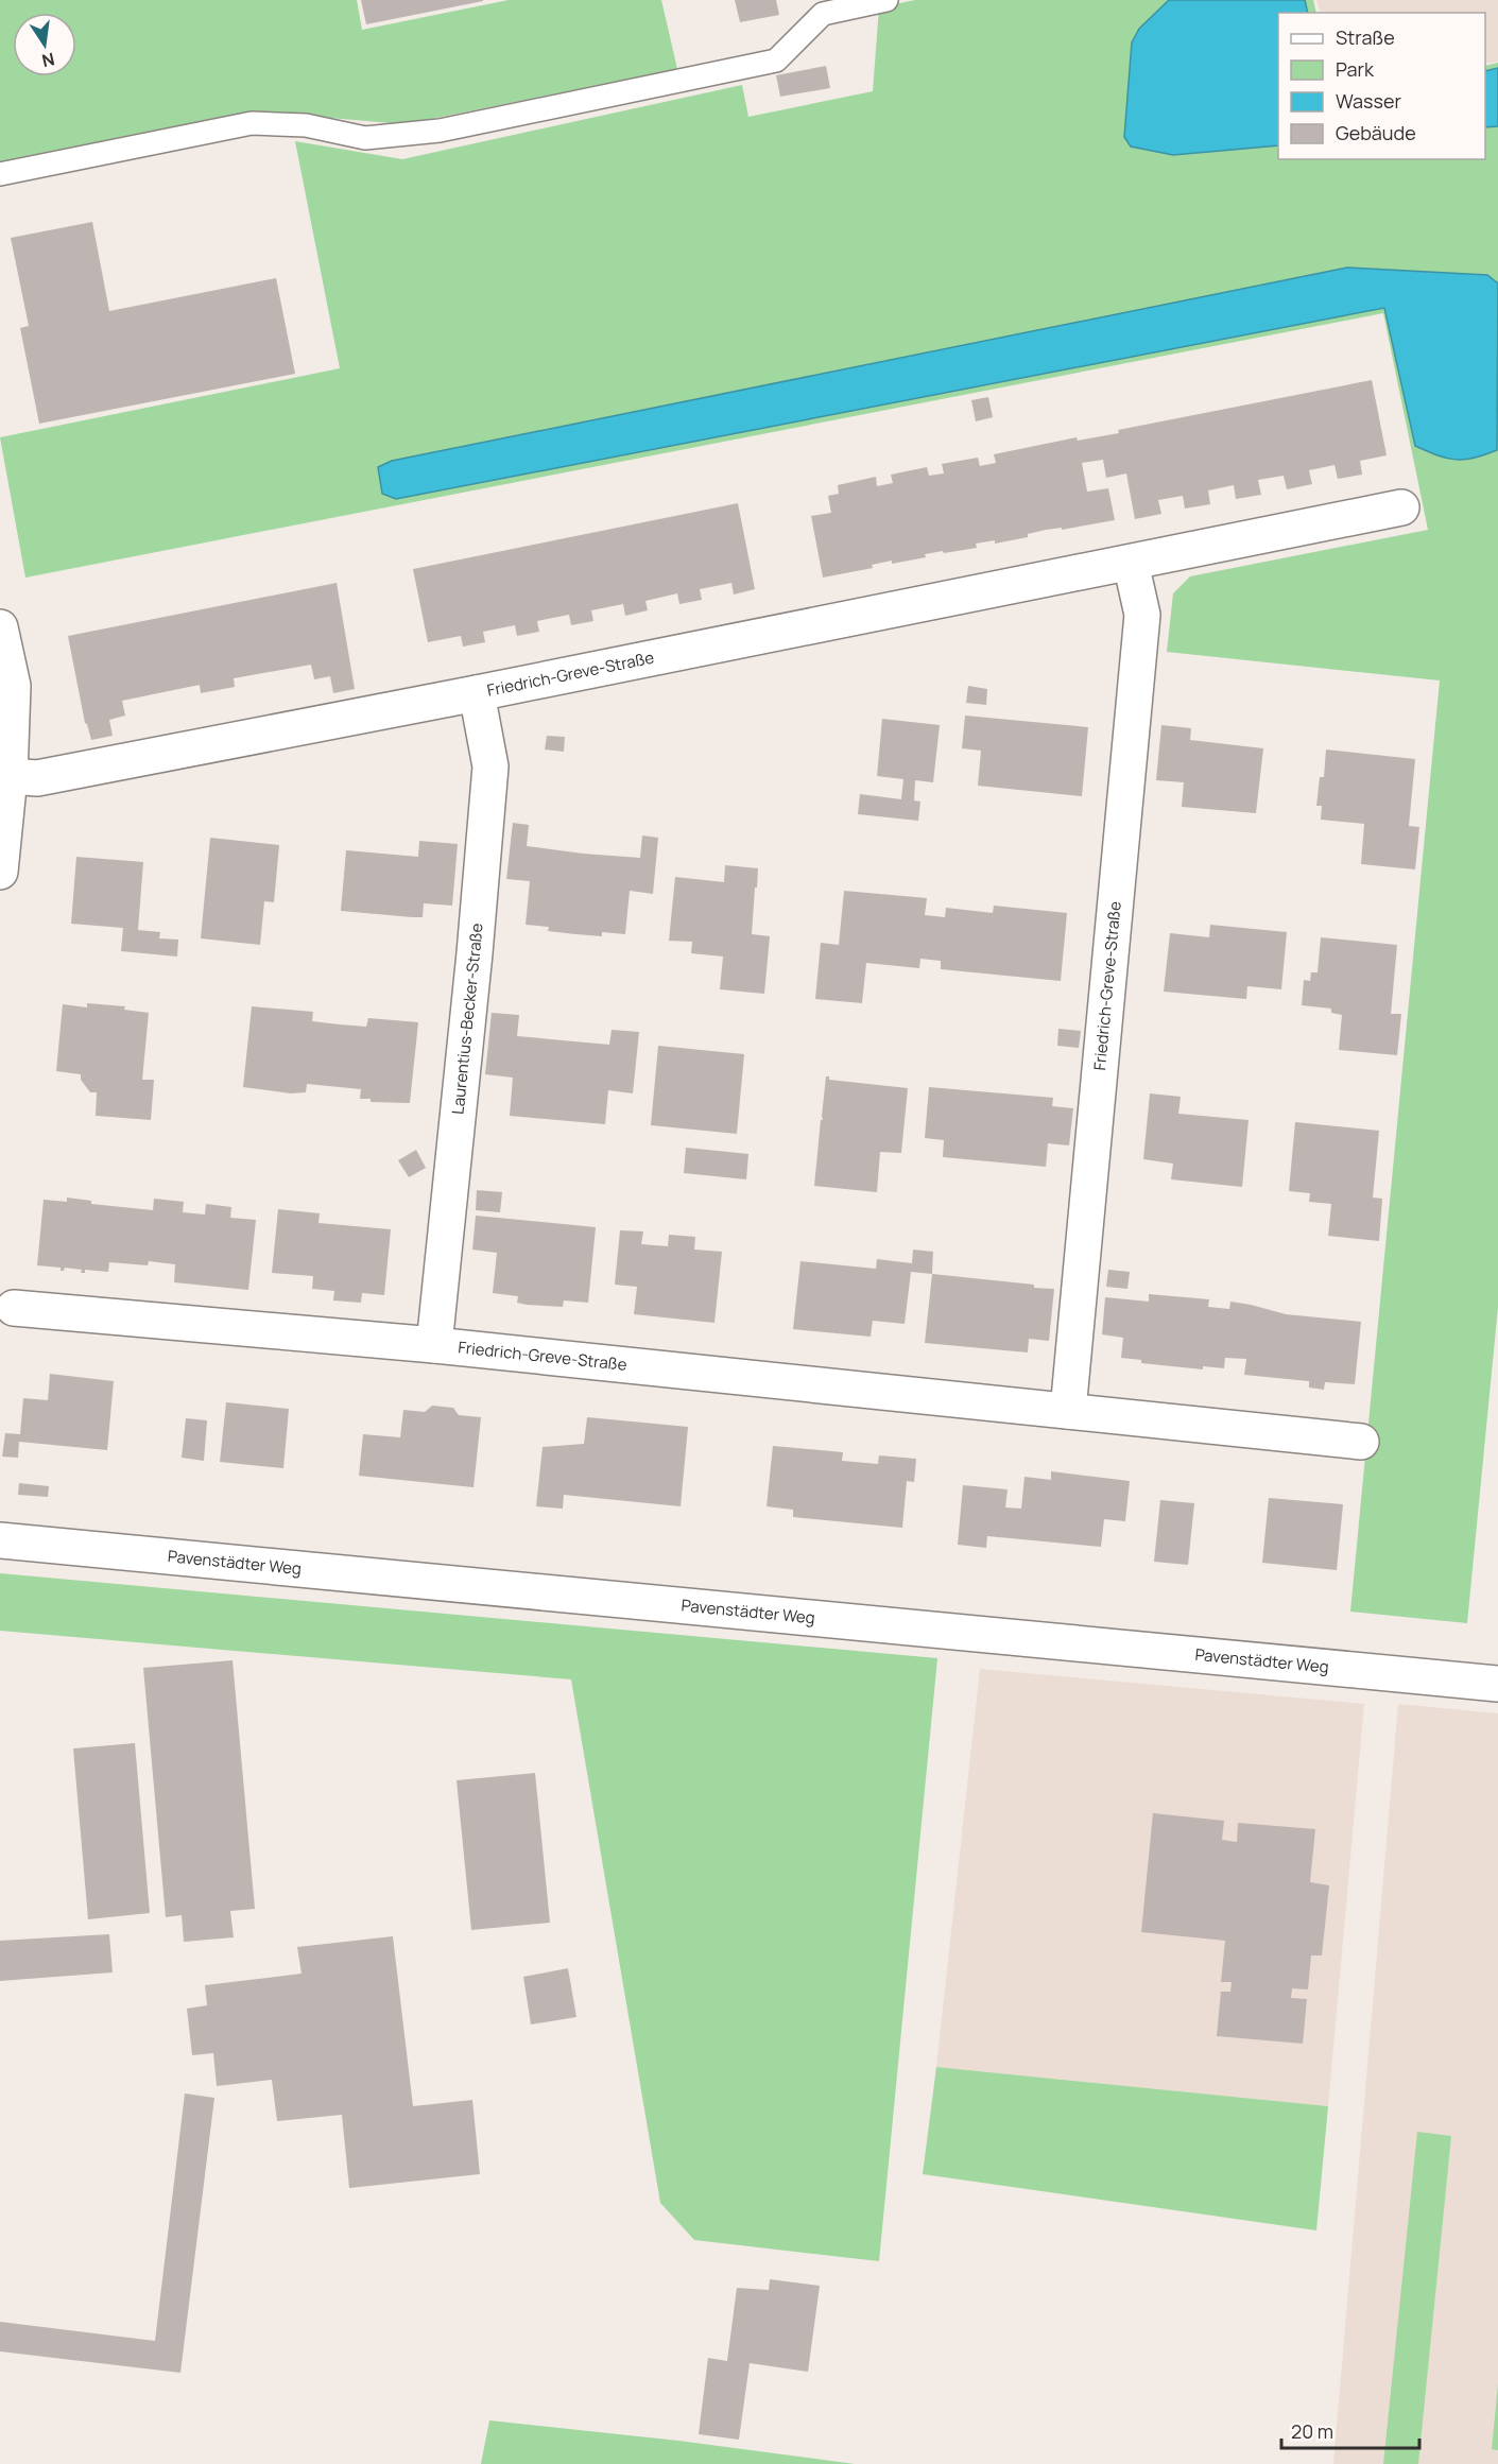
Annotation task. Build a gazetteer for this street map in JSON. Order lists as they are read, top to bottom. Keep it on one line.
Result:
{"streets":{"street":["Friedrich-Greve-Straße","Laurentius-Becker-Straße","Pavenstädter Weg"]},"crossings":[["Friedrich-Greve-Straße","Laurentius-Becker-Straße"]],"legend":["Straße","Park","Wasser","Gebäude"],"scale_bar":"20 m","north":"bottom"}
